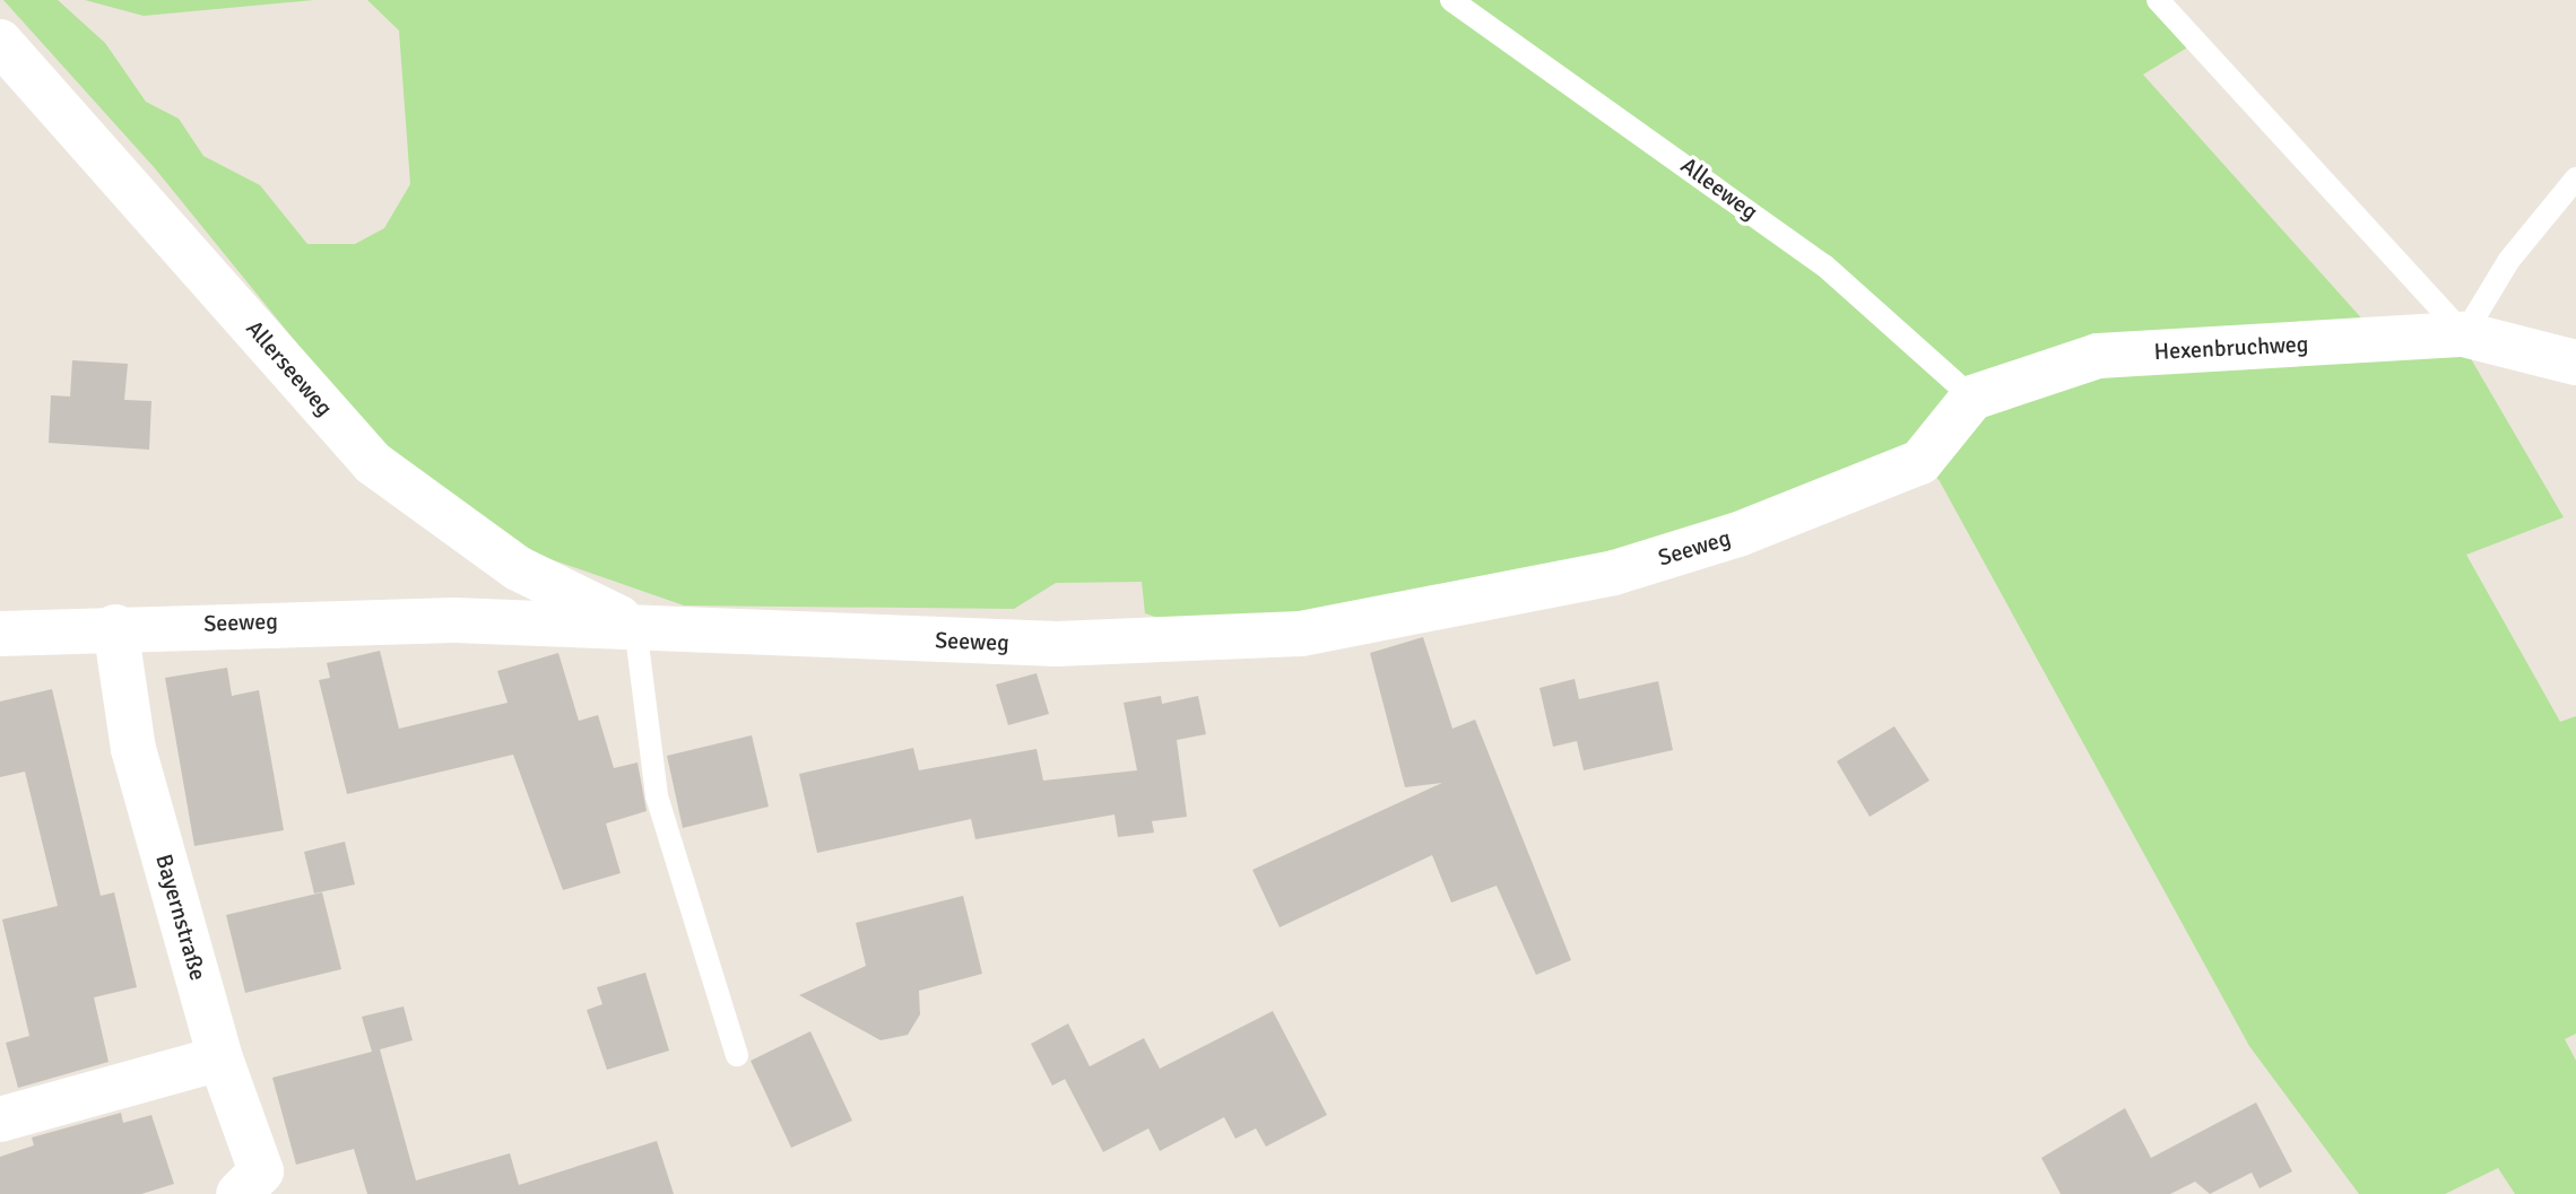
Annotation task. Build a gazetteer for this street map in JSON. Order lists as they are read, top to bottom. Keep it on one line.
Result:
{"streets":{"street":["Hexenbruchweg","Allerseeweg","Seeweg","Bayernstraße"],"lane":["Alleeweg"]},"crossings":[["Alleeweg","Hexenbruchweg"],["Alleeweg","Seeweg"],["Hexenbruchweg","Seeweg"],["Allerseeweg","Seeweg"],["Seeweg","Bayernstraße"]]}
